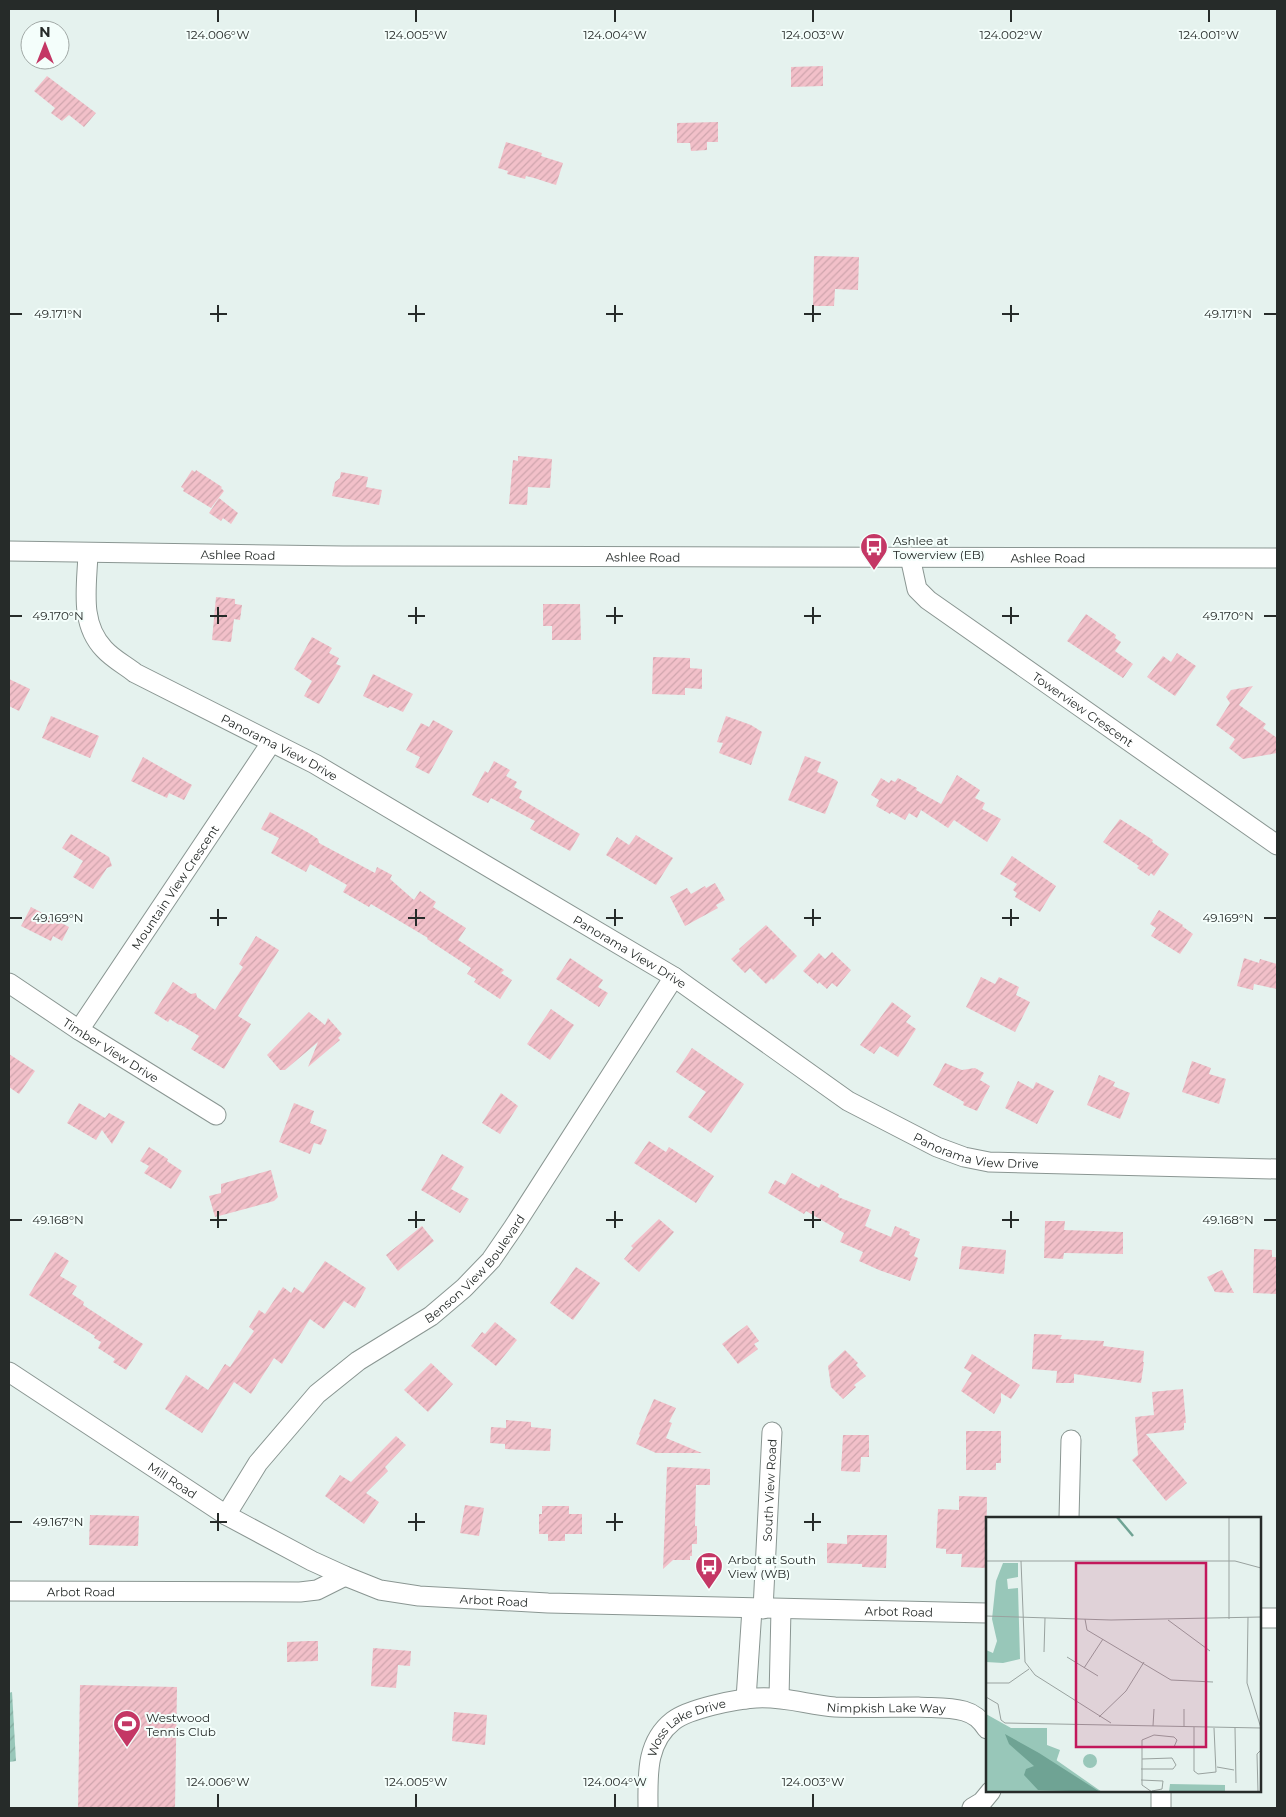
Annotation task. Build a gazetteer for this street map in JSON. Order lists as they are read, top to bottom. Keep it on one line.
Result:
{"streets":{"street":["Ashlee Road","Towerview Crescent","Panorama View Drive","Mountain View Crescent","Timber View Drive","Benson View Boulevard","Mill Road","South View Road","Arbot Road","Nimpkish Lake Way","Woss Lake Drive"]},"crossings":[["Ashlee Road","Towerview Crescent"],["Ashlee Road","Panorama View Drive"],["Panorama View Drive","Mountain View Crescent"],["Panorama View Drive","Benson View Boulevard"],["Mountain View Crescent","Timber View Drive"],["Benson View Boulevard","Mill Road"],["Mill Road","Arbot Road"],["South View Road","Arbot Road"],["Nimpkish Lake Way","Woss Lake Drive"]],"places":{"bus stop":["Ashlee at Towerview (EB)","Arbot at South View (WB)"],"sports":["Westwood Tennis Club"]},"north":"top","coordinates":["124.006°W","124.005°W","124.004°W","124.003°W","124.002°W","124.001°W","49.171°N","49.170°N","49.169°N","49.168°N","49.167°N"]}
